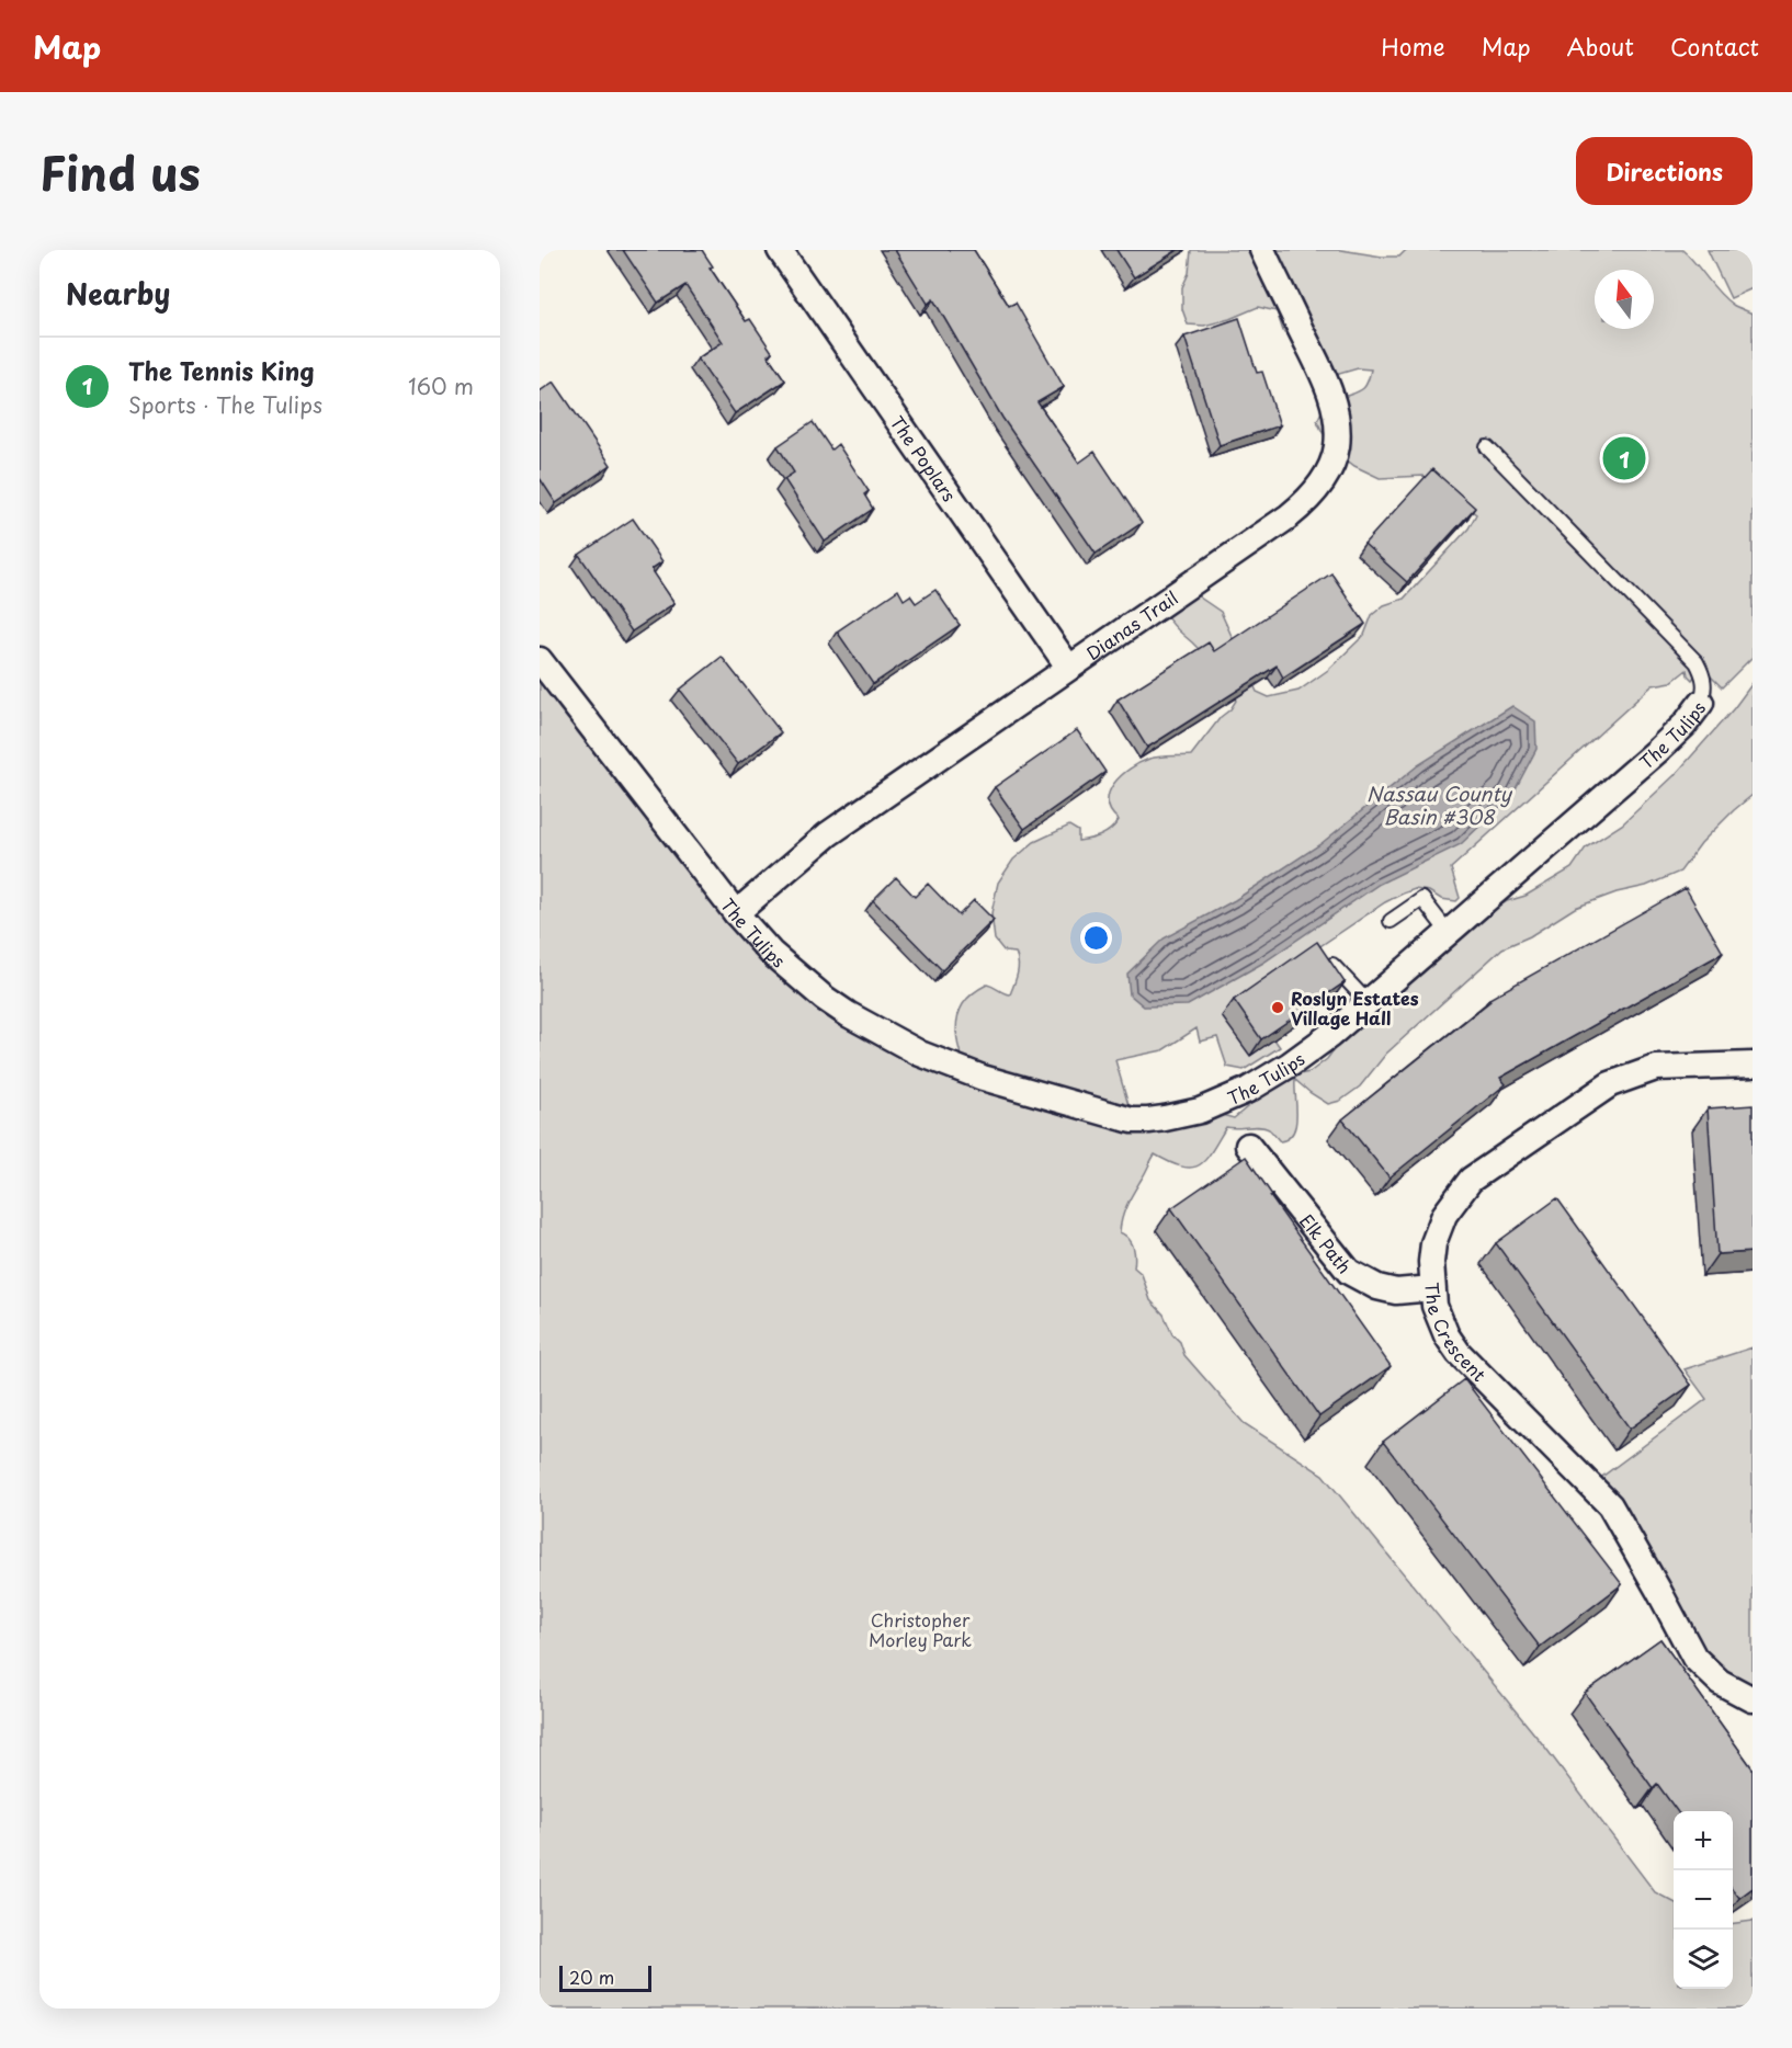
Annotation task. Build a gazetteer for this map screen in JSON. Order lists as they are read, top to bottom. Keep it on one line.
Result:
{"streets":{"street":["The Poplars","Dianas Trail","The Tulips","Elk Path","The Crescent"]},"crossings":[["The Poplars","Dianas Trail"],["Dianas Trail","The Tulips"],["Elk Path","The Crescent"]],"water":["Nassau County Basin #308"],"parks":["Christopher Morley Park"],"places":["Roslyn Estates Village Hall"],"scale_bar":"20 m","north":"top","page":{"header":"Map","nav":["Home","Map","About","Contact"],"title":"Find us","buttons":"Directions","heading":"Nearby","list":[{"mark":"1","name":"The Tennis King","note":"Sports · The Tulips","value":"160 m"}],"pins":"1","map_buttons":["+","−"],"scale":"20 m"}}
